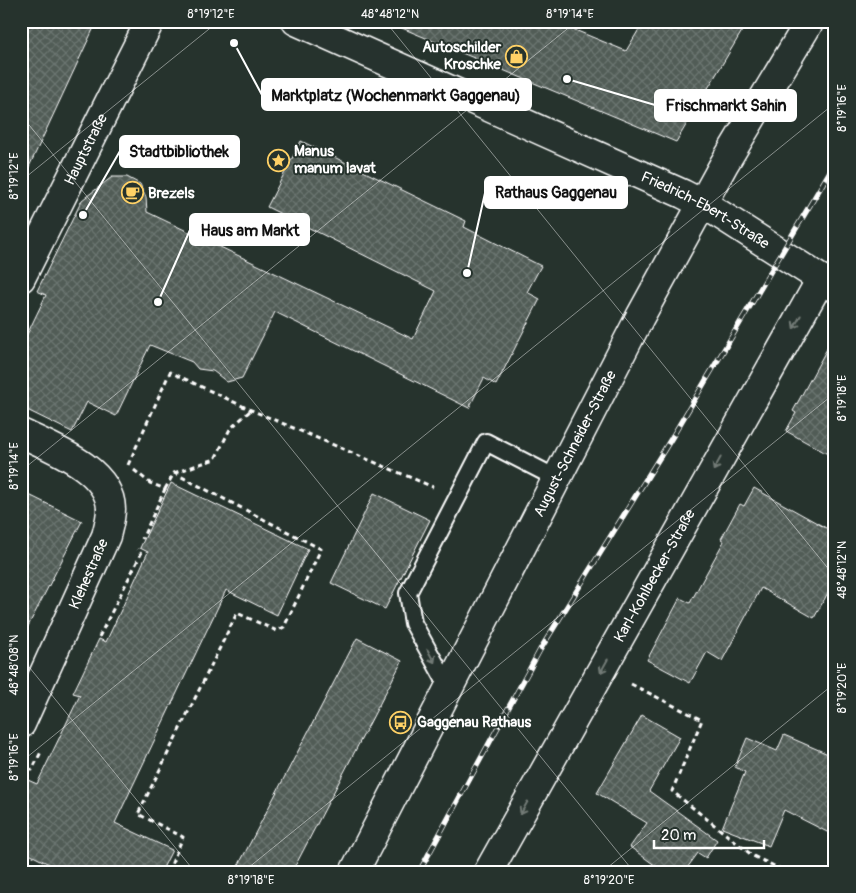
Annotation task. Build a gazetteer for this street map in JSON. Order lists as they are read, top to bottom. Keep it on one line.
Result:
{"streets":{"street":["Hauptstraße","Friedrich-Ebert-Straße","August-Schneider-Straße","Klehestraße","Karl-Kohlbecker-Straße"]},"crossings":[["Friedrich-Ebert-Straße","August-Schneider-Straße"],["Friedrich-Ebert-Straße","Karl-Kohlbecker-Straße"]],"one_way":["Karl-Kohlbecker-Straße"],"places":{"other":["Marktplatz (Wochenmarkt Gaggenau)","Frischmarkt Sahin","Stadtbibliothek","Rathaus Gaggenau","Haus am Markt"],"shop":["Autoschilder Kroschke"],"place":["Manus manum lavat"],"cafe":["Brezels"],"bus stop":["Gaggenau Rathaus"]},"scale_bar":"20 m","coordinates":["8°19'12\"E","48°48'12\"N","8°19'14\"E","8°19'16\"E","8°19'18\"E","48°48'08\"N","8°19'20\"E"]}
